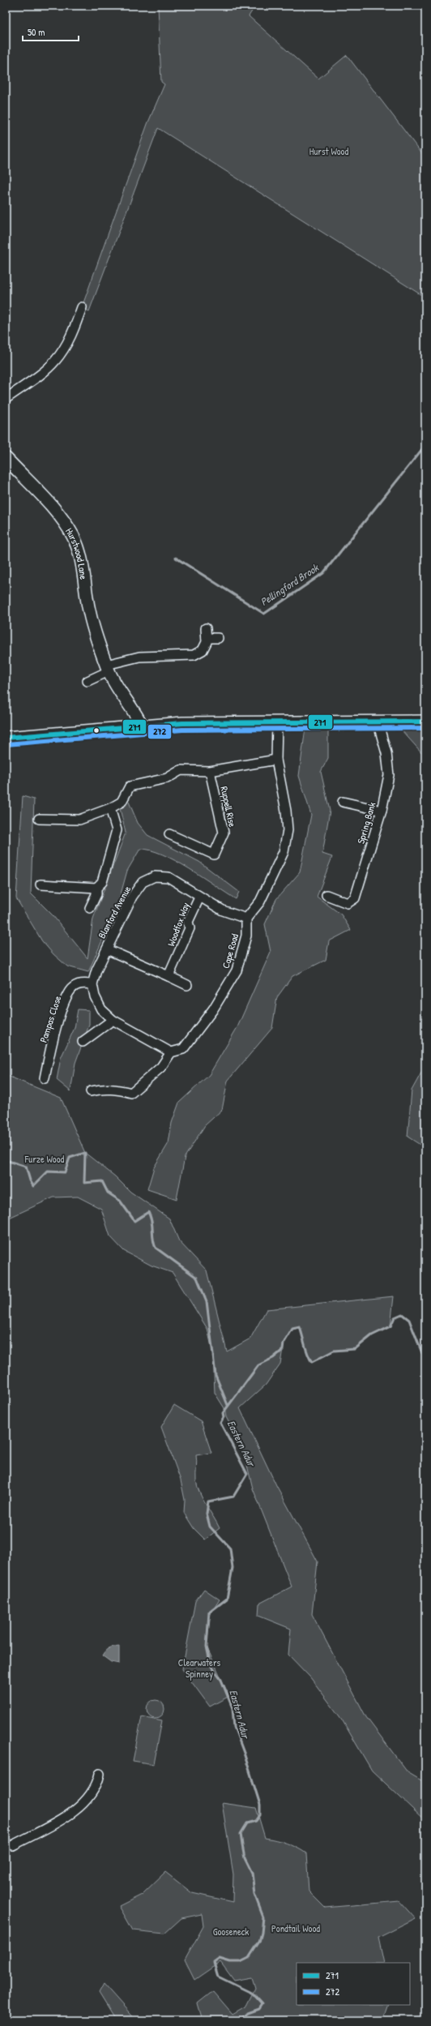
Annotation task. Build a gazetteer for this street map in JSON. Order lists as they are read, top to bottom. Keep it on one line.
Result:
{"streets":{"main road":["Hurstwood Lane"],"street":["Ruppell Rise","Spring Bank","Blanford Avenue","Woodfox Way","Cape Road","Pampas Close"]},"crossings":[["Blanford Avenue","Woodfox Way"],["Blanford Avenue","Cape Road"],["Blanford Avenue","Pampas Close"]],"water":["Pellingford Brook","Eastern Adur"],"parks":["Hurst Wood","Furze Wood","Clearwaters Spinney","Pondtail Wood","Gooseneck"],"lines":["transit line 271","transit line 272"],"legend":["271","272"],"scale_bar":"50 m"}
